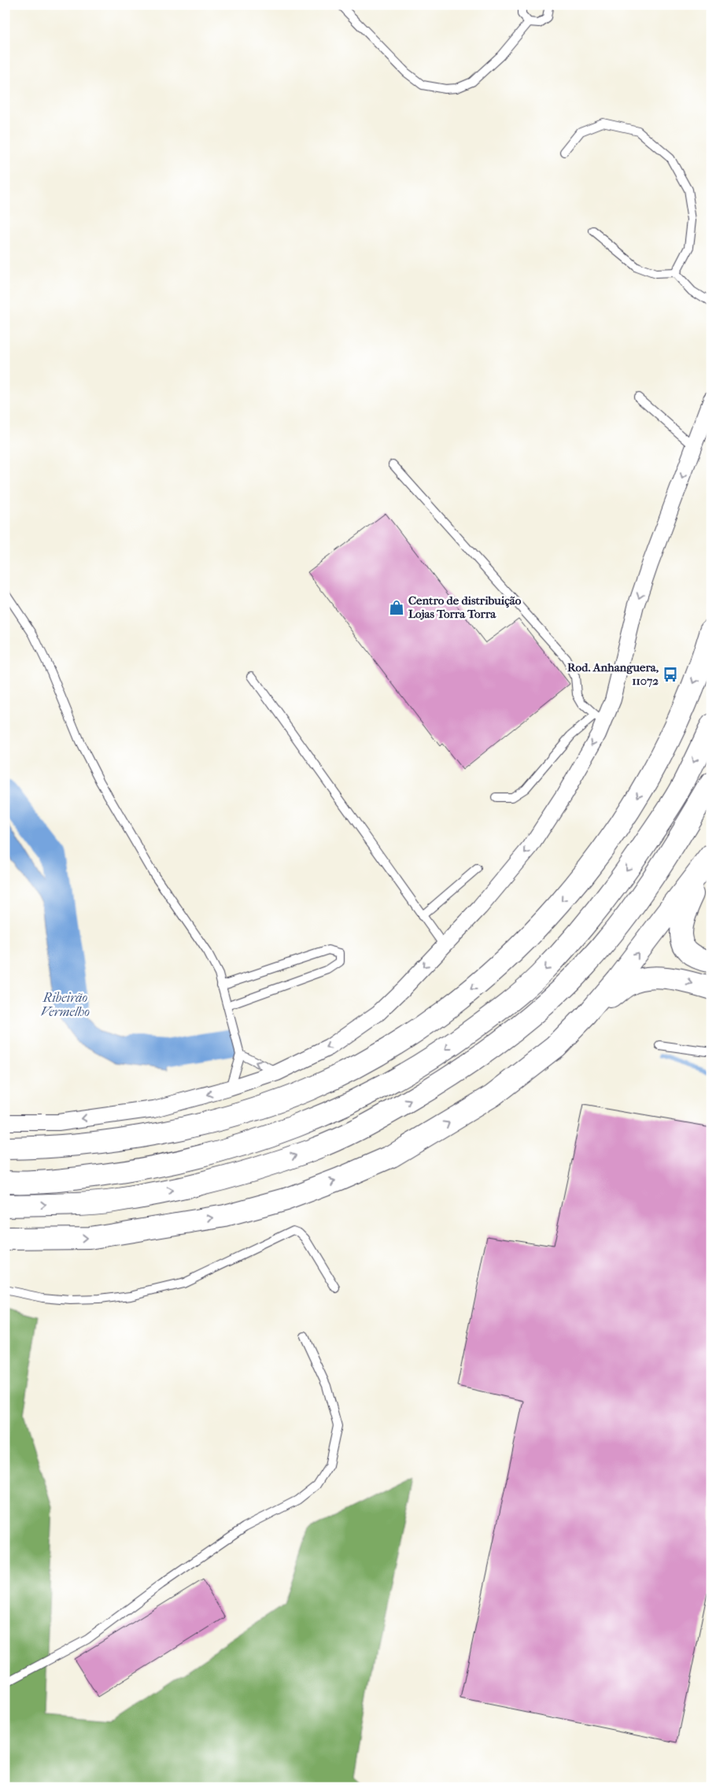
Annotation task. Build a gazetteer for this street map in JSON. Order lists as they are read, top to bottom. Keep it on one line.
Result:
{"water":["Ribeirão Vermelho"],"places":{"shop":["Centro de distribuição Lojas Torra Torra"],"bus stop":["Rod. Anhanguera, 11072"]}}
